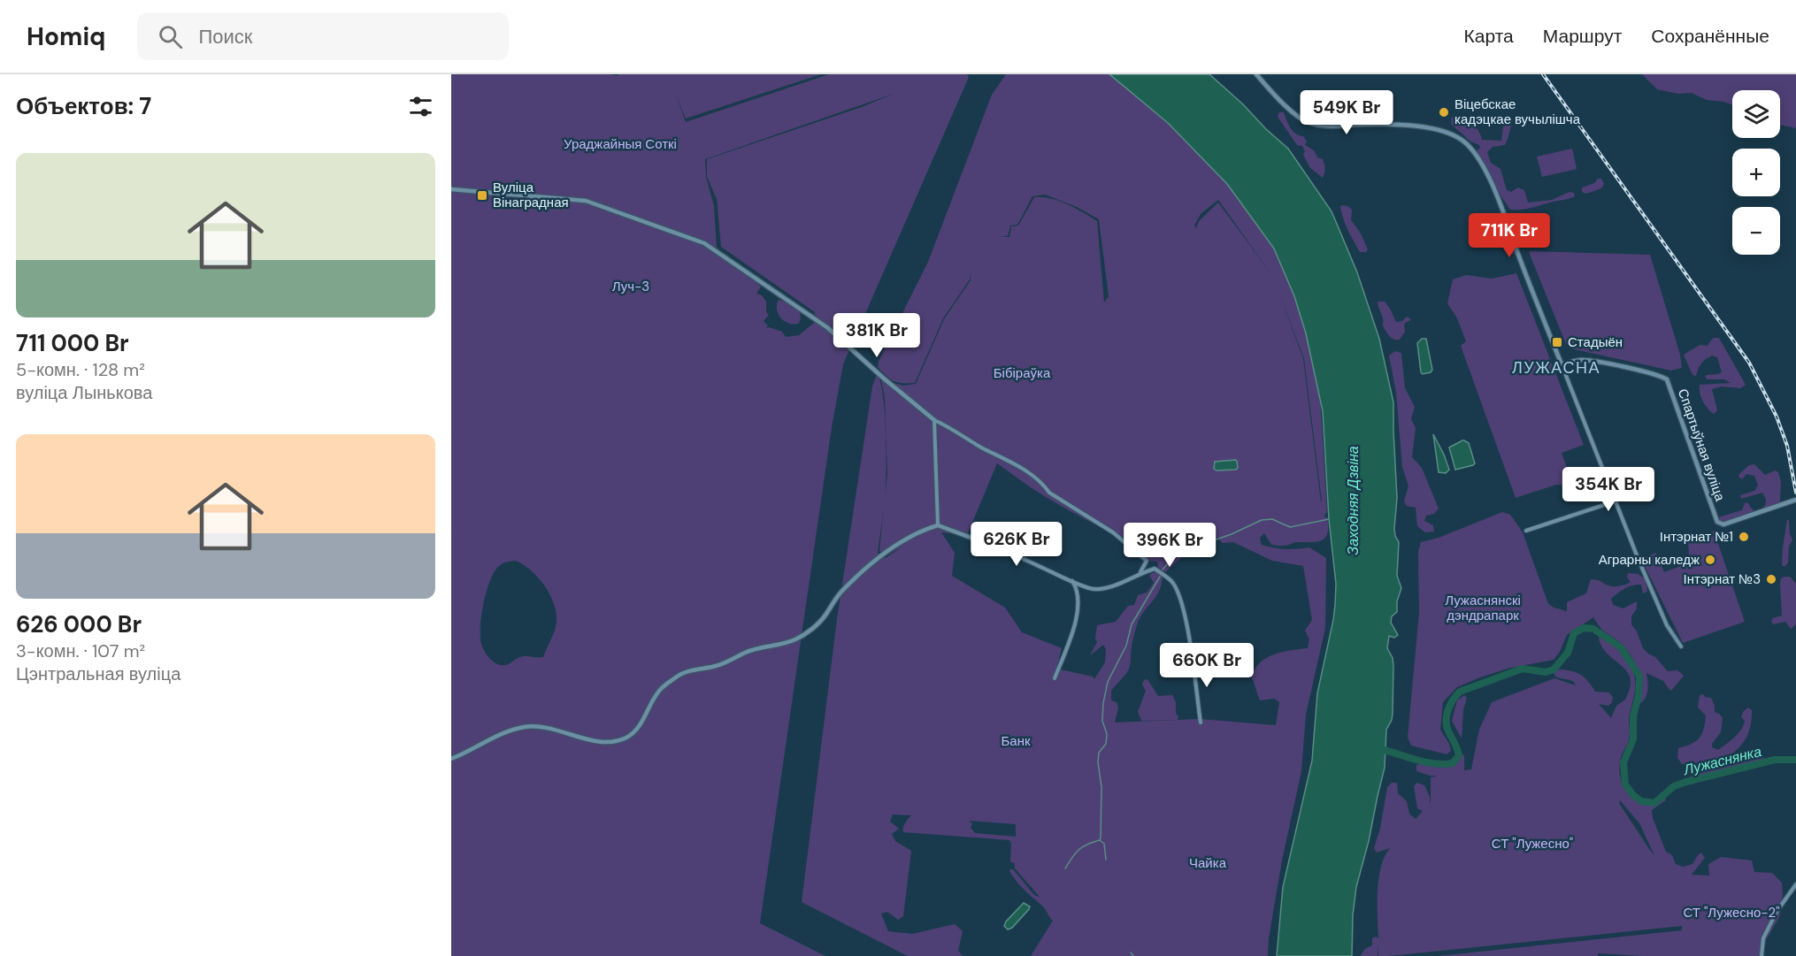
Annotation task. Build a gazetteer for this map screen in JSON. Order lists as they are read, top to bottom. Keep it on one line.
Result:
{"streets":{"street":["Спартыўная вуліца"]},"districts":["ЛУЖАСНА"],"water":["Заходняя Дзвіна","Лужаснянка"],"parks":["Ураджайныя Соткі","Луч-3","Бібіраўка","Лужаснянскі дэндрапарк","Банк","СТ \"Лужесно\"","Чайка","СТ \"Лужесно-2\""],"places":{"other":["Віцебскае кадэцкае вучылішча","Інтэрнат №1","Аграрны каледж","Інтэрнат №3"],"transit":["Вуліца Вінаградная","Стадыён"]},"page":{"header":"Homiq","search":"Поиск","nav":["Карта","Маршрут","Сохранённые"],"heading":"Объектов: 7","map_buttons":["+","−"],"price":["549K Br","711K Br","381K Br","354K Br","626K Br","396K Br","660K Br"],"list":[{"name":"711 000 Br","note":"5-комн. · 128 m² · вуліца Лынькова"},{"name":"626 000 Br","note":"3-комн. · 107 m² · Цэнтральная вуліца"}]}}
